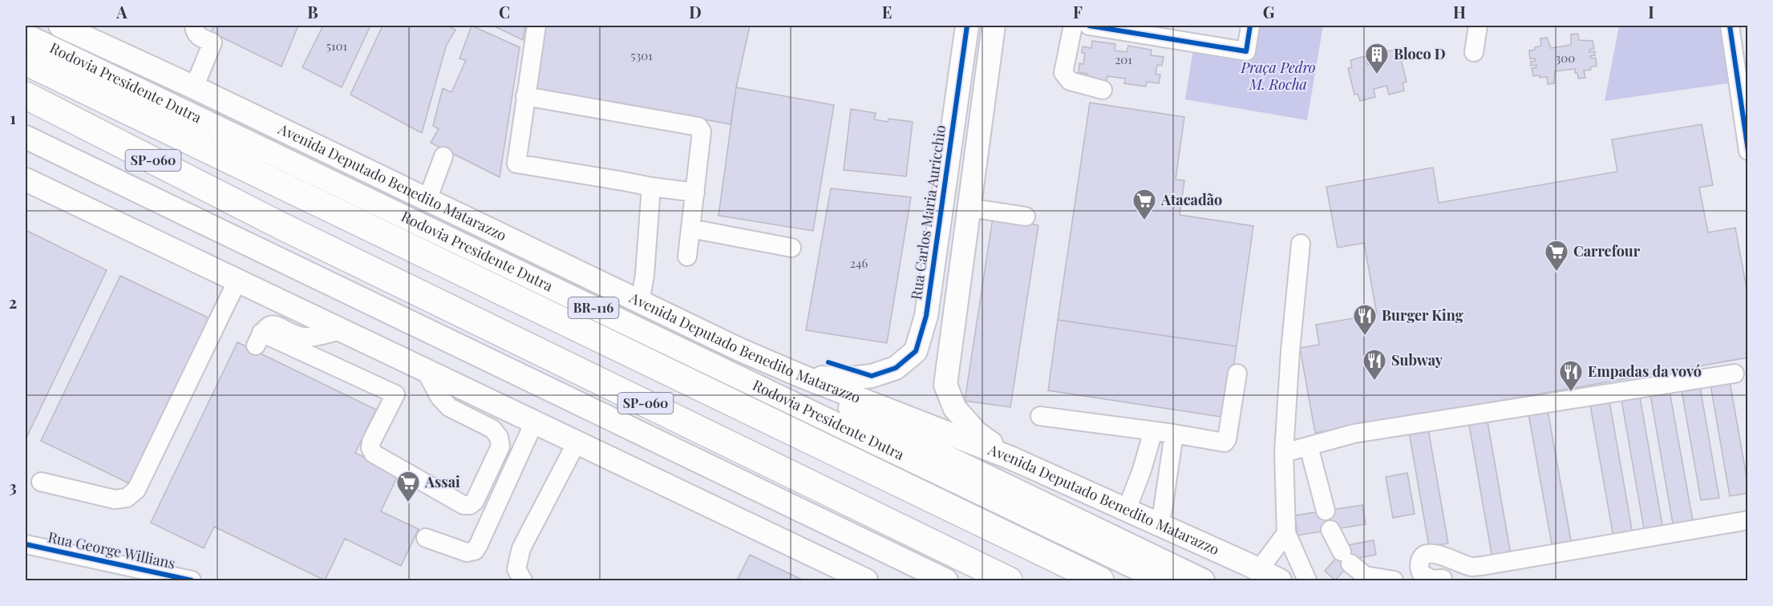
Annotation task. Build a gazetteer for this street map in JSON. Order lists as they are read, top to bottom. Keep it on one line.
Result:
{"streets":{"highway":["Rodovia Presidente Dutra","SP-060"],"main road":["Avenida Deputado Benedito Matarazzo","Rua Carlos Maria Auricchio","BR-116"],"street":["Rua George Willians"]},"crossings":[["Avenida Deputado Benedito Matarazzo","Rua Carlos Maria Auricchio"]],"parks":["Praça Pedro M. Rocha"],"places":{"building":["Bloco D"],"supermarket":["Atacadão","Carrefour","Assai"],"restaurant":["Burger King","Subway","Empadas da vovó"]},"house_numbers":["5101","5301","300","201","246"],"grid":{"columns":["A","B","C","D","E","F","G","H","I"],"rows":["1","2","3"]}}
